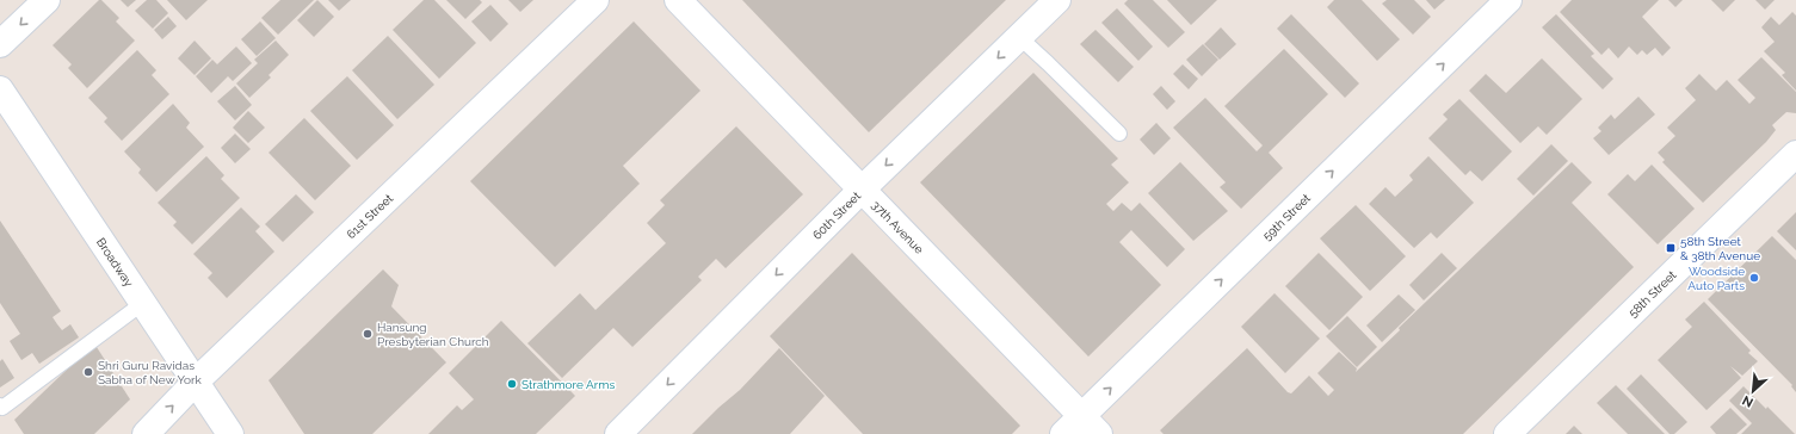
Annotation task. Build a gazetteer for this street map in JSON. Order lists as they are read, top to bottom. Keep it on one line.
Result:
{"streets":{"street":["60th Street","61st Street","59th Street","37th Avenue","Broadway","58th Street"]},"crossings":[["60th Street","37th Avenue"],["61st Street","Broadway"],["59th Street","37th Avenue"]],"one_way":["60th Street","59th Street"],"places":{"transit":["58th Street & 38th Avenue"],"other":["Woodside Auto Parts","Hansung Presbyterian Church","Shri Guru Ravidas Sabha of New York","Strathmore Arms"]},"north":"bottom left"}
